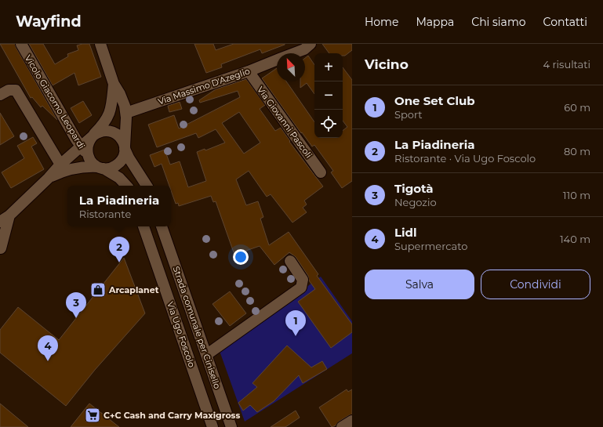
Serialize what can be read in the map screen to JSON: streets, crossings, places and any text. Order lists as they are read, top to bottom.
{
  "streets": {
    "street": [
      "Via Massimo D'Azeglio",
      "Vicolo Giacomo Leopardi",
      "Via Giovanni Pascoli",
      "Strada comunale per Cinisello",
      "Via Ugo Foscolo"
    ]
  },
  "crossings": [
    ["Via Massimo D'Azeglio", "Via Giovanni Pascoli"]
  ],
  "places": {
    "shop": ["Arcaplanet"],
    "supermarket": ["C+C Cash and Carry Maxigross"]
  },
  "north": "top left",
  "page": {
    "header": "Wayfind",
    "nav": [
      "Home",
      "Mappa",
      "Chi siamo",
      "Contatti"
    ],
    "heading": ["Vicino", "4 risultati"],
    "map_buttons": ["+", "−"],
    "list": [
      {
        "mark": "1",
        "name": "One Set Club",
        "note": "Sport",
        "value": "60 m"
      },
      {
        "mark": "2",
        "name": "La Piadineria",
        "note": "Ristorante · Via Ugo Foscolo",
        "value": "80 m"
      },
      {
        "mark": "3",
        "name": "Tigotà",
        "note": "Negozio",
        "value": "110 m"
      },
      {
        "mark": "4",
        "name": "Lidl",
        "note": "Supermercato",
        "value": "140 m"
      }
    ],
    "popup": ["La Piadineria", "Ristorante"],
    "pins": [
      "2",
      "3",
      "1",
      "4"
    ],
    "buttons": ["Salva", "Condividi"]
  }
}
